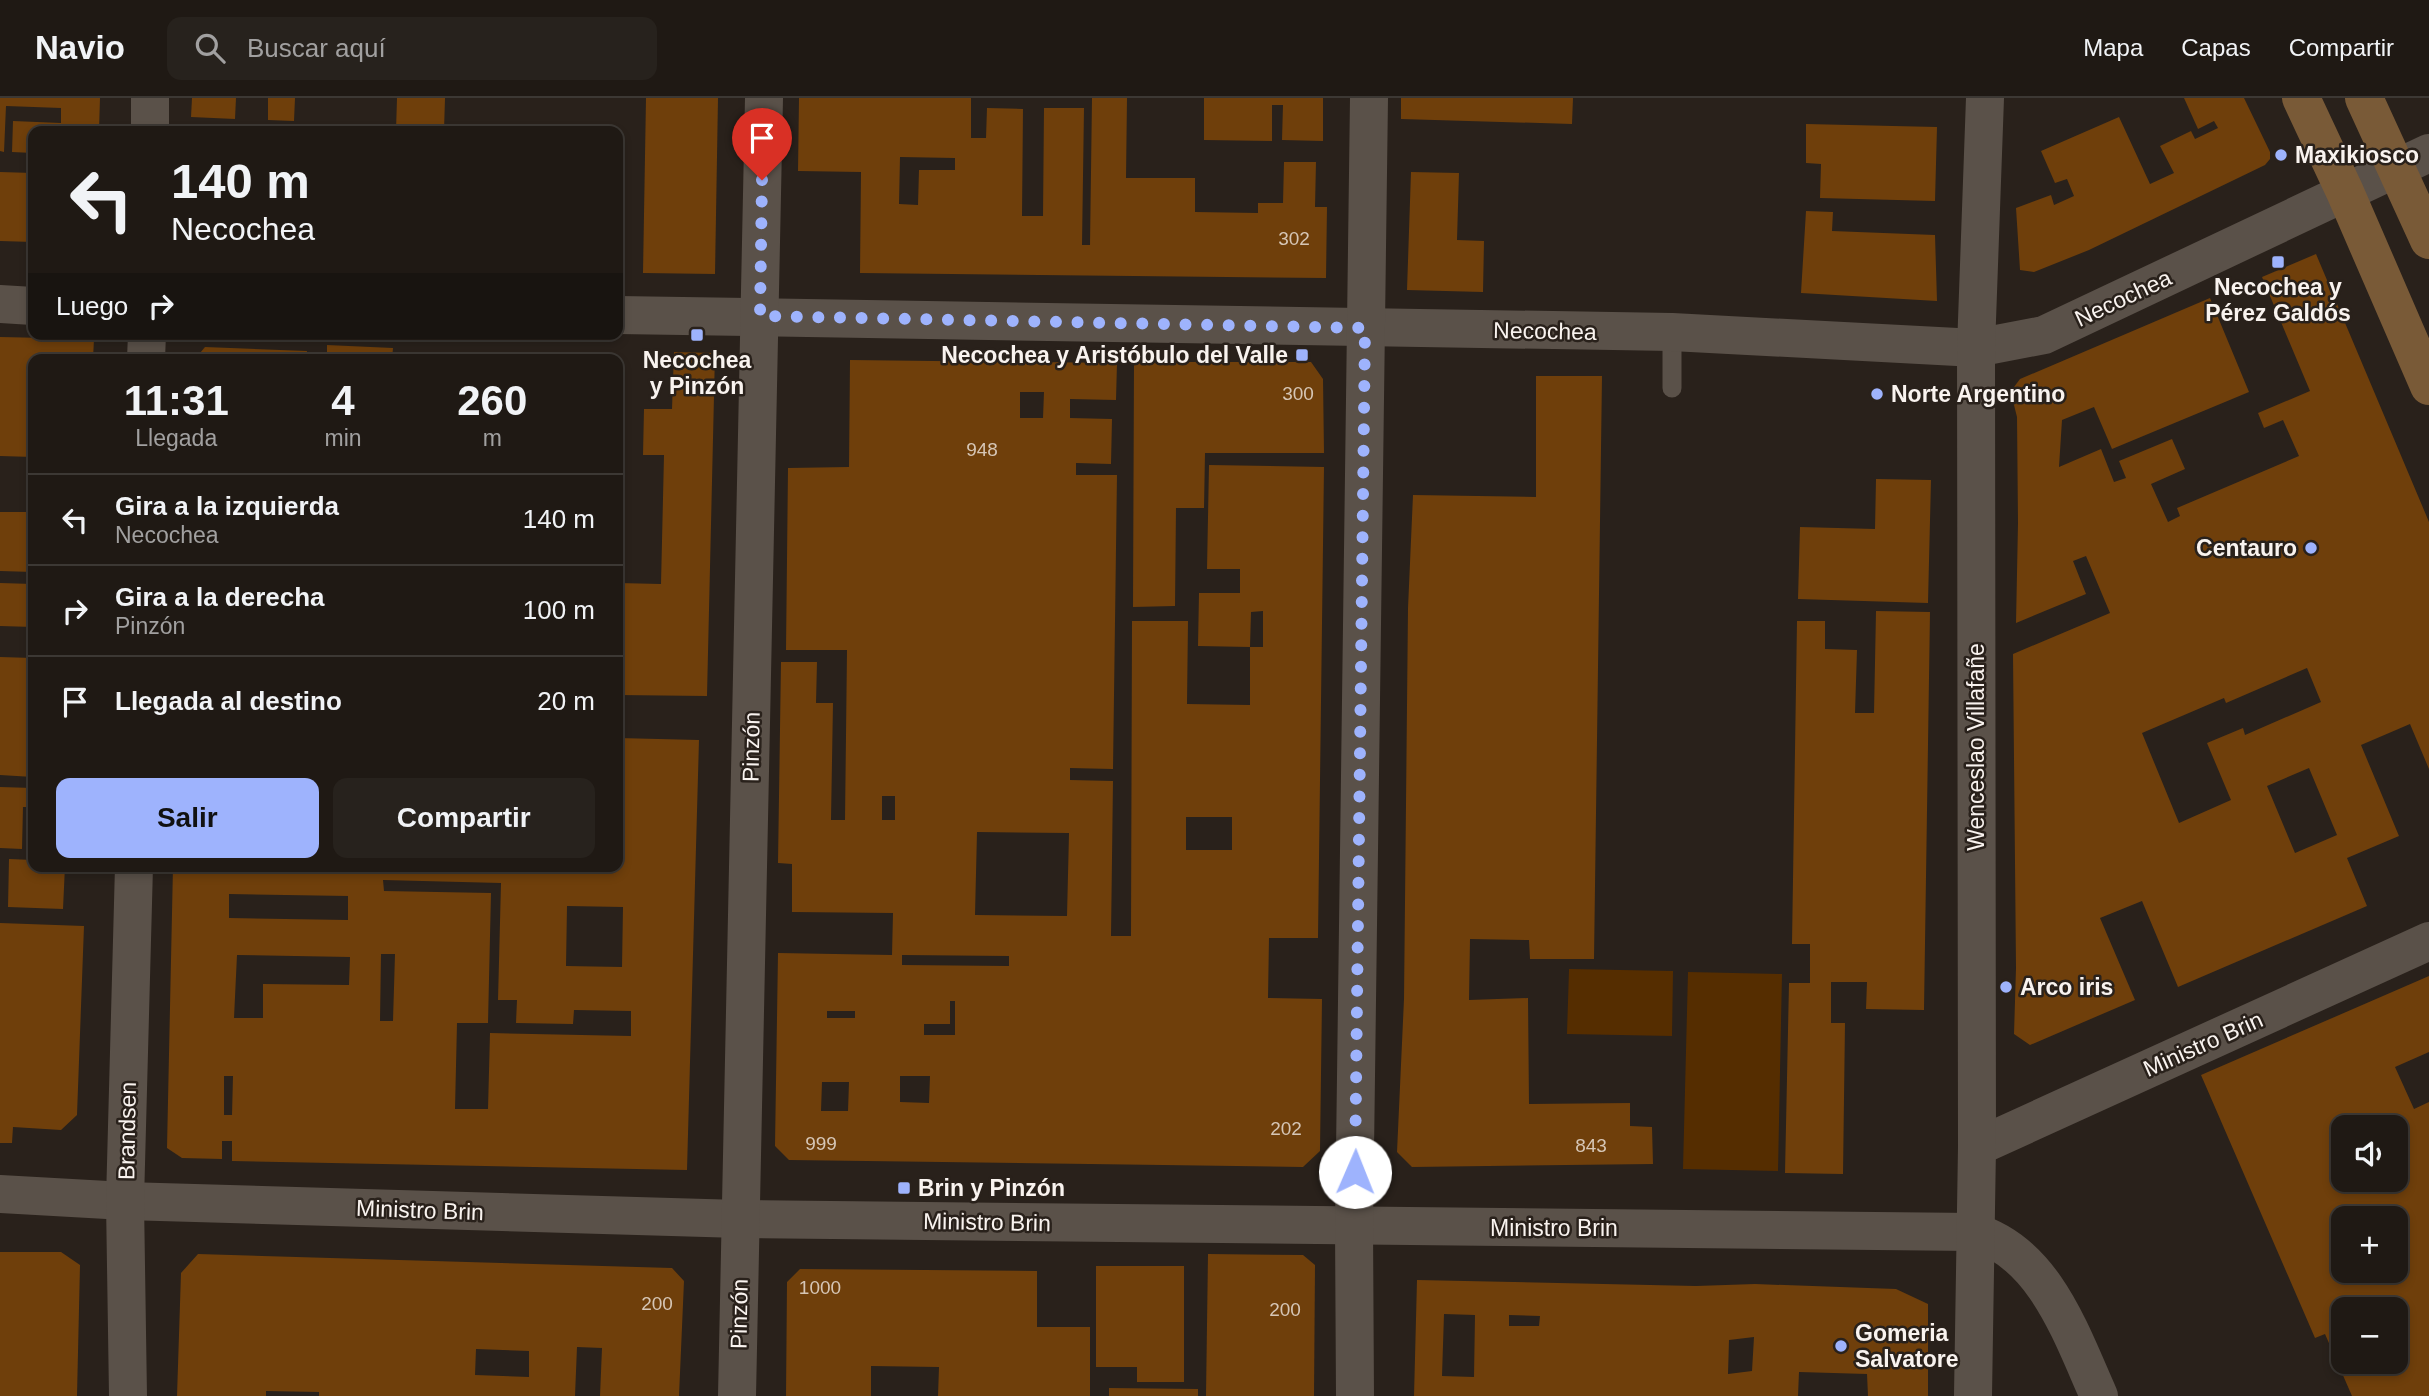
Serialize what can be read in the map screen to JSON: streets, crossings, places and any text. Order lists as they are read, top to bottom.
{
  "streets": {
    "street": [
      "Necochea",
      "Pinzón",
      "Wenceslao Villafañe",
      "Ministro Brin",
      "Brandsen"
    ]
  },
  "crossings": [
    ["Necochea", "Pinzón"],
    ["Necochea", "Wenceslao Villafañe"],
    ["Pinzón", "Ministro Brin"],
    ["Wenceslao Villafañe", "Ministro Brin"],
    ["Ministro Brin", "Brandsen"]
  ],
  "places": {
    "other": [
      "Maxikiosco",
      "Norte Argentino",
      "Centauro",
      "Arco iris",
      "Gomeria Salvatore"
    ],
    "transit": [
      "Necochea y Pérez Galdós",
      "Necochea y Pinzón",
      "Necochea y Aristóbulo del Valle",
      "Brin y Pinzón"
    ]
  },
  "house_numbers": [
    "302",
    "300",
    "948",
    "202",
    "999",
    "843",
    "1000",
    "200",
    "200"
  ],
  "page": {
    "header": "Navio",
    "search": "Buscar aquí",
    "nav": ["Mapa", "Capas", "Compartir"],
    "turn": ["140 m", "Necochea"],
    "then": "Luego",
    "eta": [
      "11:31",
      "Llegada",
      "4",
      "min",
      "260",
      "m"
    ],
    "list": [
      {
        "name": "Gira a la izquierda",
        "note": "Necochea",
        "value": "140 m"
      },
      {
        "name": "Gira a la derecha",
        "note": "Pinzón",
        "value": "100 m"
      },
      {
        "name": "Llegada al destino",
        "value": "20 m"
      }
    ],
    "buttons": ["Salir", "Compartir"],
    "map_buttons": ["+", "−"]
  }
}
